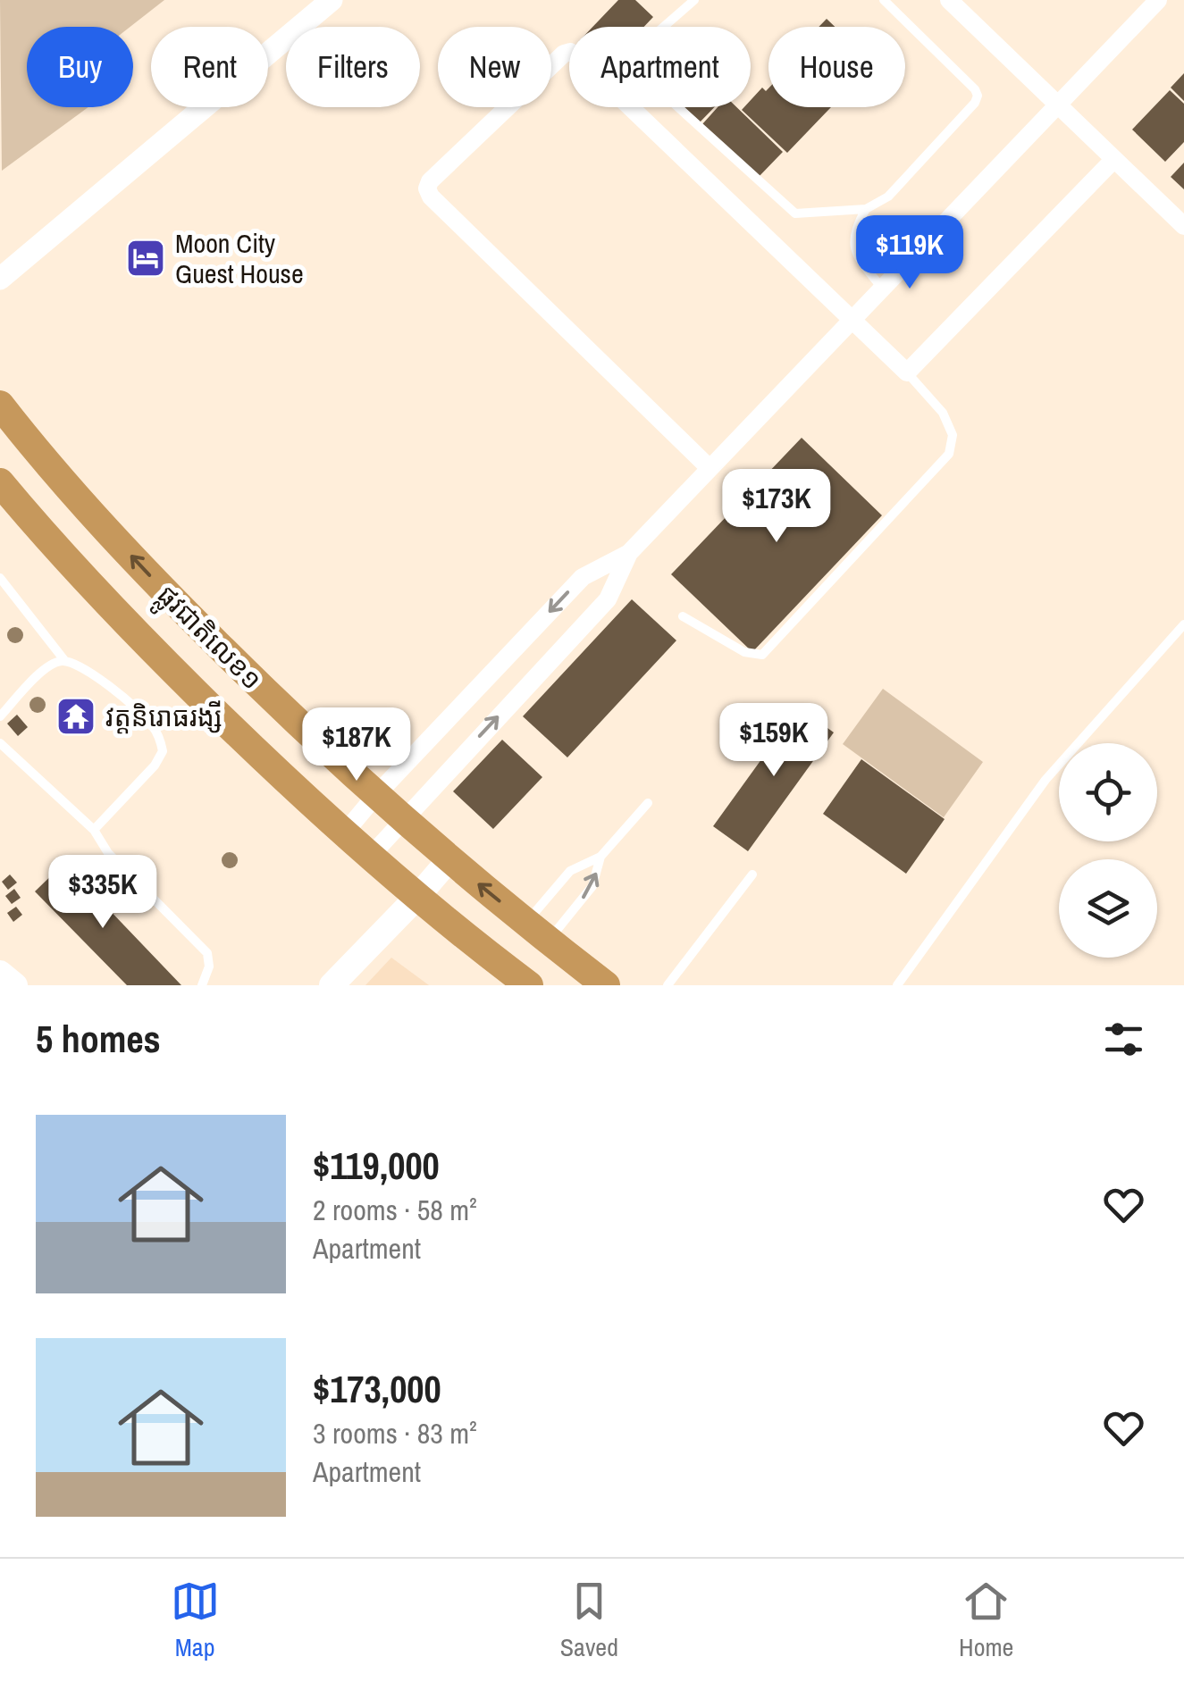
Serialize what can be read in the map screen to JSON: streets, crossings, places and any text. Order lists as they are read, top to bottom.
{
  "streets": {
    "highway": ["ផ្លូវជាតិលេខ១"]
  },
  "places": {
    "hotel": ["Moon City Guest House"],
    "temple": ["វត្តនិរោធរង្សី"]
  },
  "page": {
    "chip": [
      "Buy",
      "Rent",
      "Filters",
      "New",
      "Apartment",
      "House"
    ],
    "price": [
      "$119K",
      "$173K",
      "$159K",
      "$187K",
      "$335K"
    ],
    "heading": "5 homes",
    "list": [
      {
        "name": "$119,000",
        "note": "2 rooms · 58 m² · Apartment"
      },
      {
        "name": "$173,000",
        "note": "3 rooms · 83 m² · Apartment"
      }
    ],
    "tabs": ["Map", "Saved", "Home"]
  }
}
